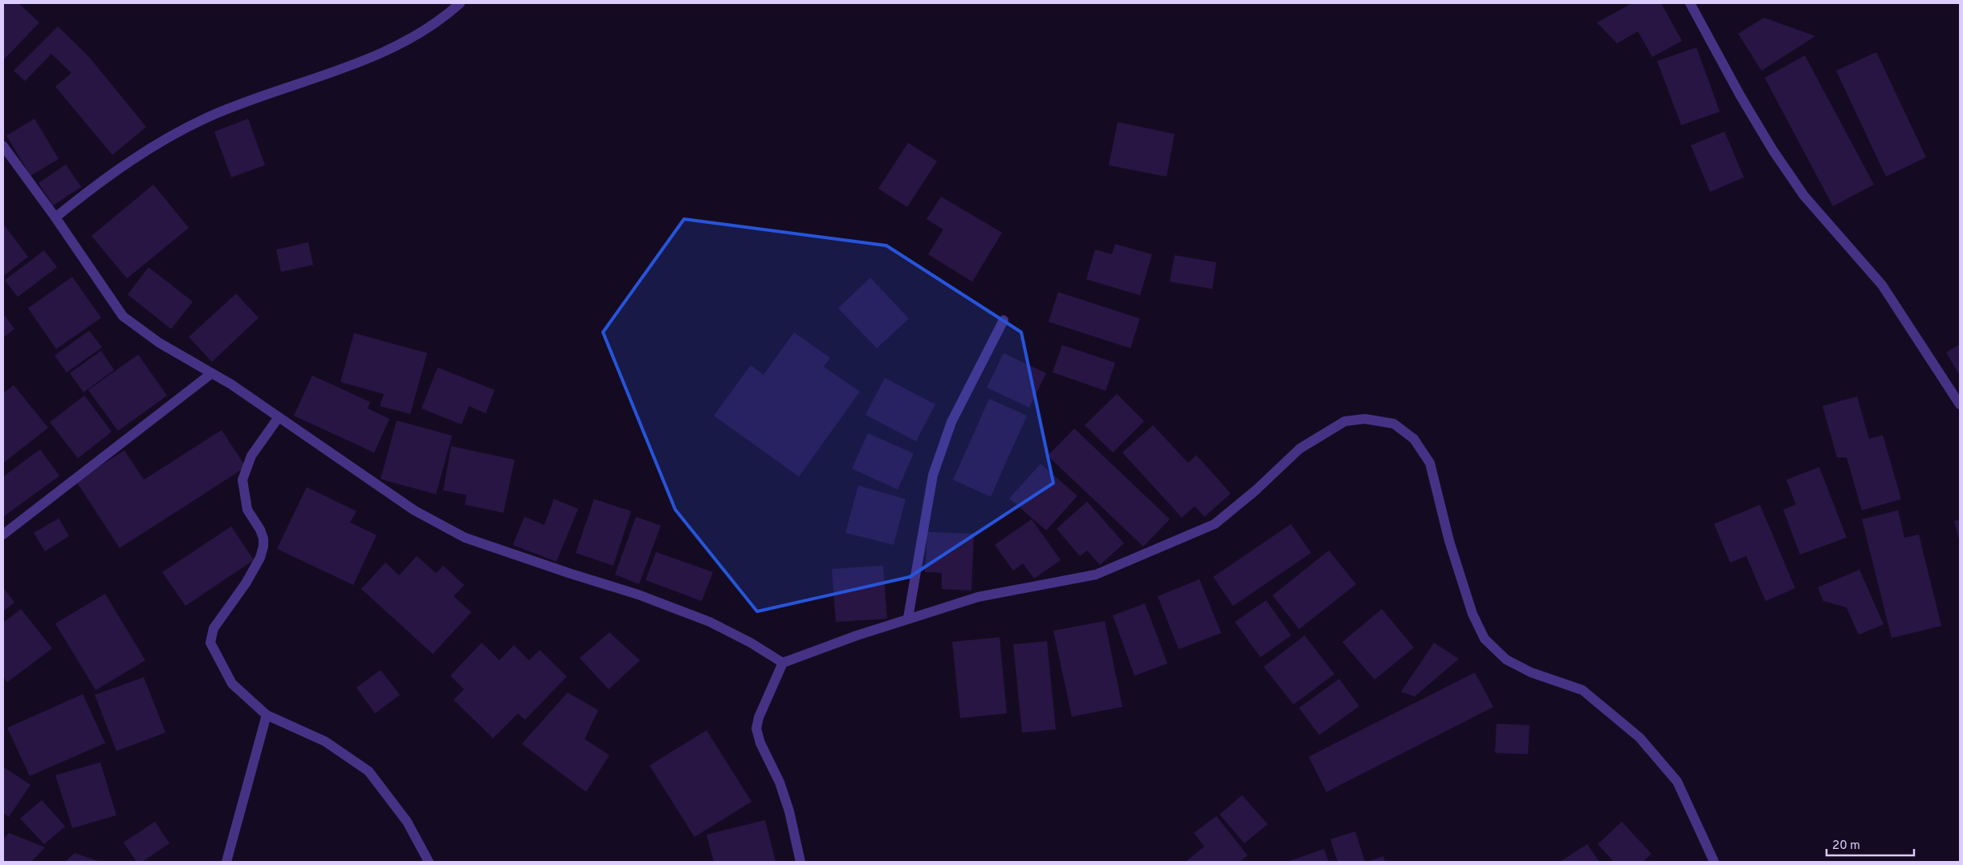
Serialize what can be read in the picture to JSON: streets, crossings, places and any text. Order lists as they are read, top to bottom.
{
  "scale_bar": "20 m"
}
